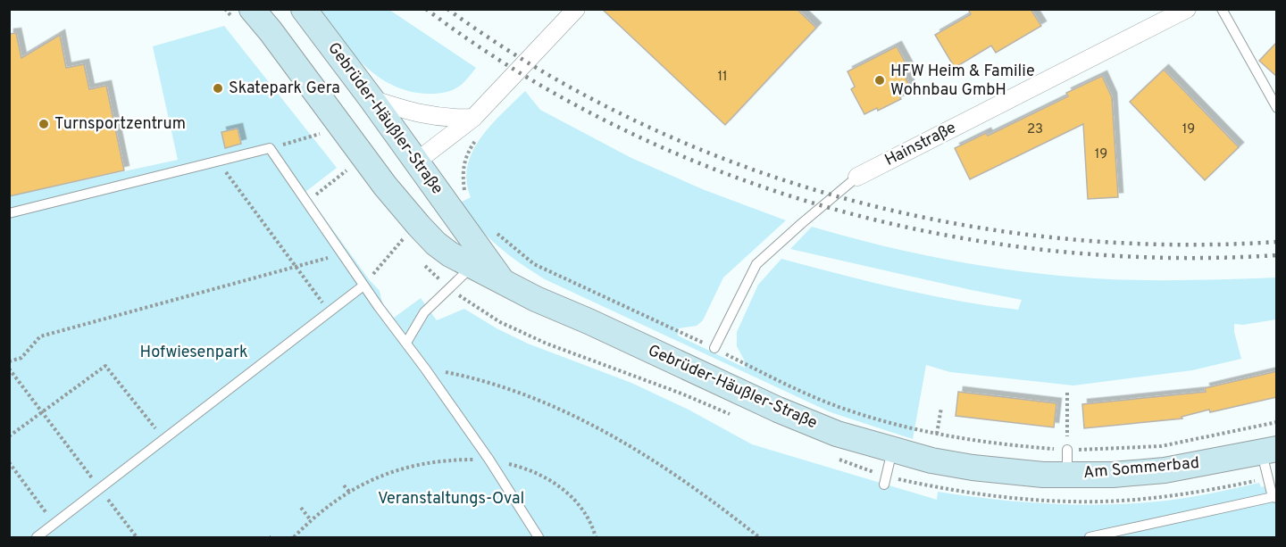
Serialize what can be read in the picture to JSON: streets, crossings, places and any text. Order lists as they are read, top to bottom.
{
  "streets": {
    "main road": ["Gebrüder-Häußler-Straße", "Am Sommerbad"],
    "street": ["Hainstraße"]
  },
  "crossings": [
    ["Gebrüder-Häußler-Straße", "Am Sommerbad"]
  ],
  "parks": ["Hofwiesenpark", "Veranstaltungs-Oval"],
  "places": ["HFW Heim & Familie Wohnbau GmbH", "Skatepark Gera", "Turnsportzentrum"],
  "house_numbers": [
    "11",
    "23",
    "19",
    "19"
  ]
}
